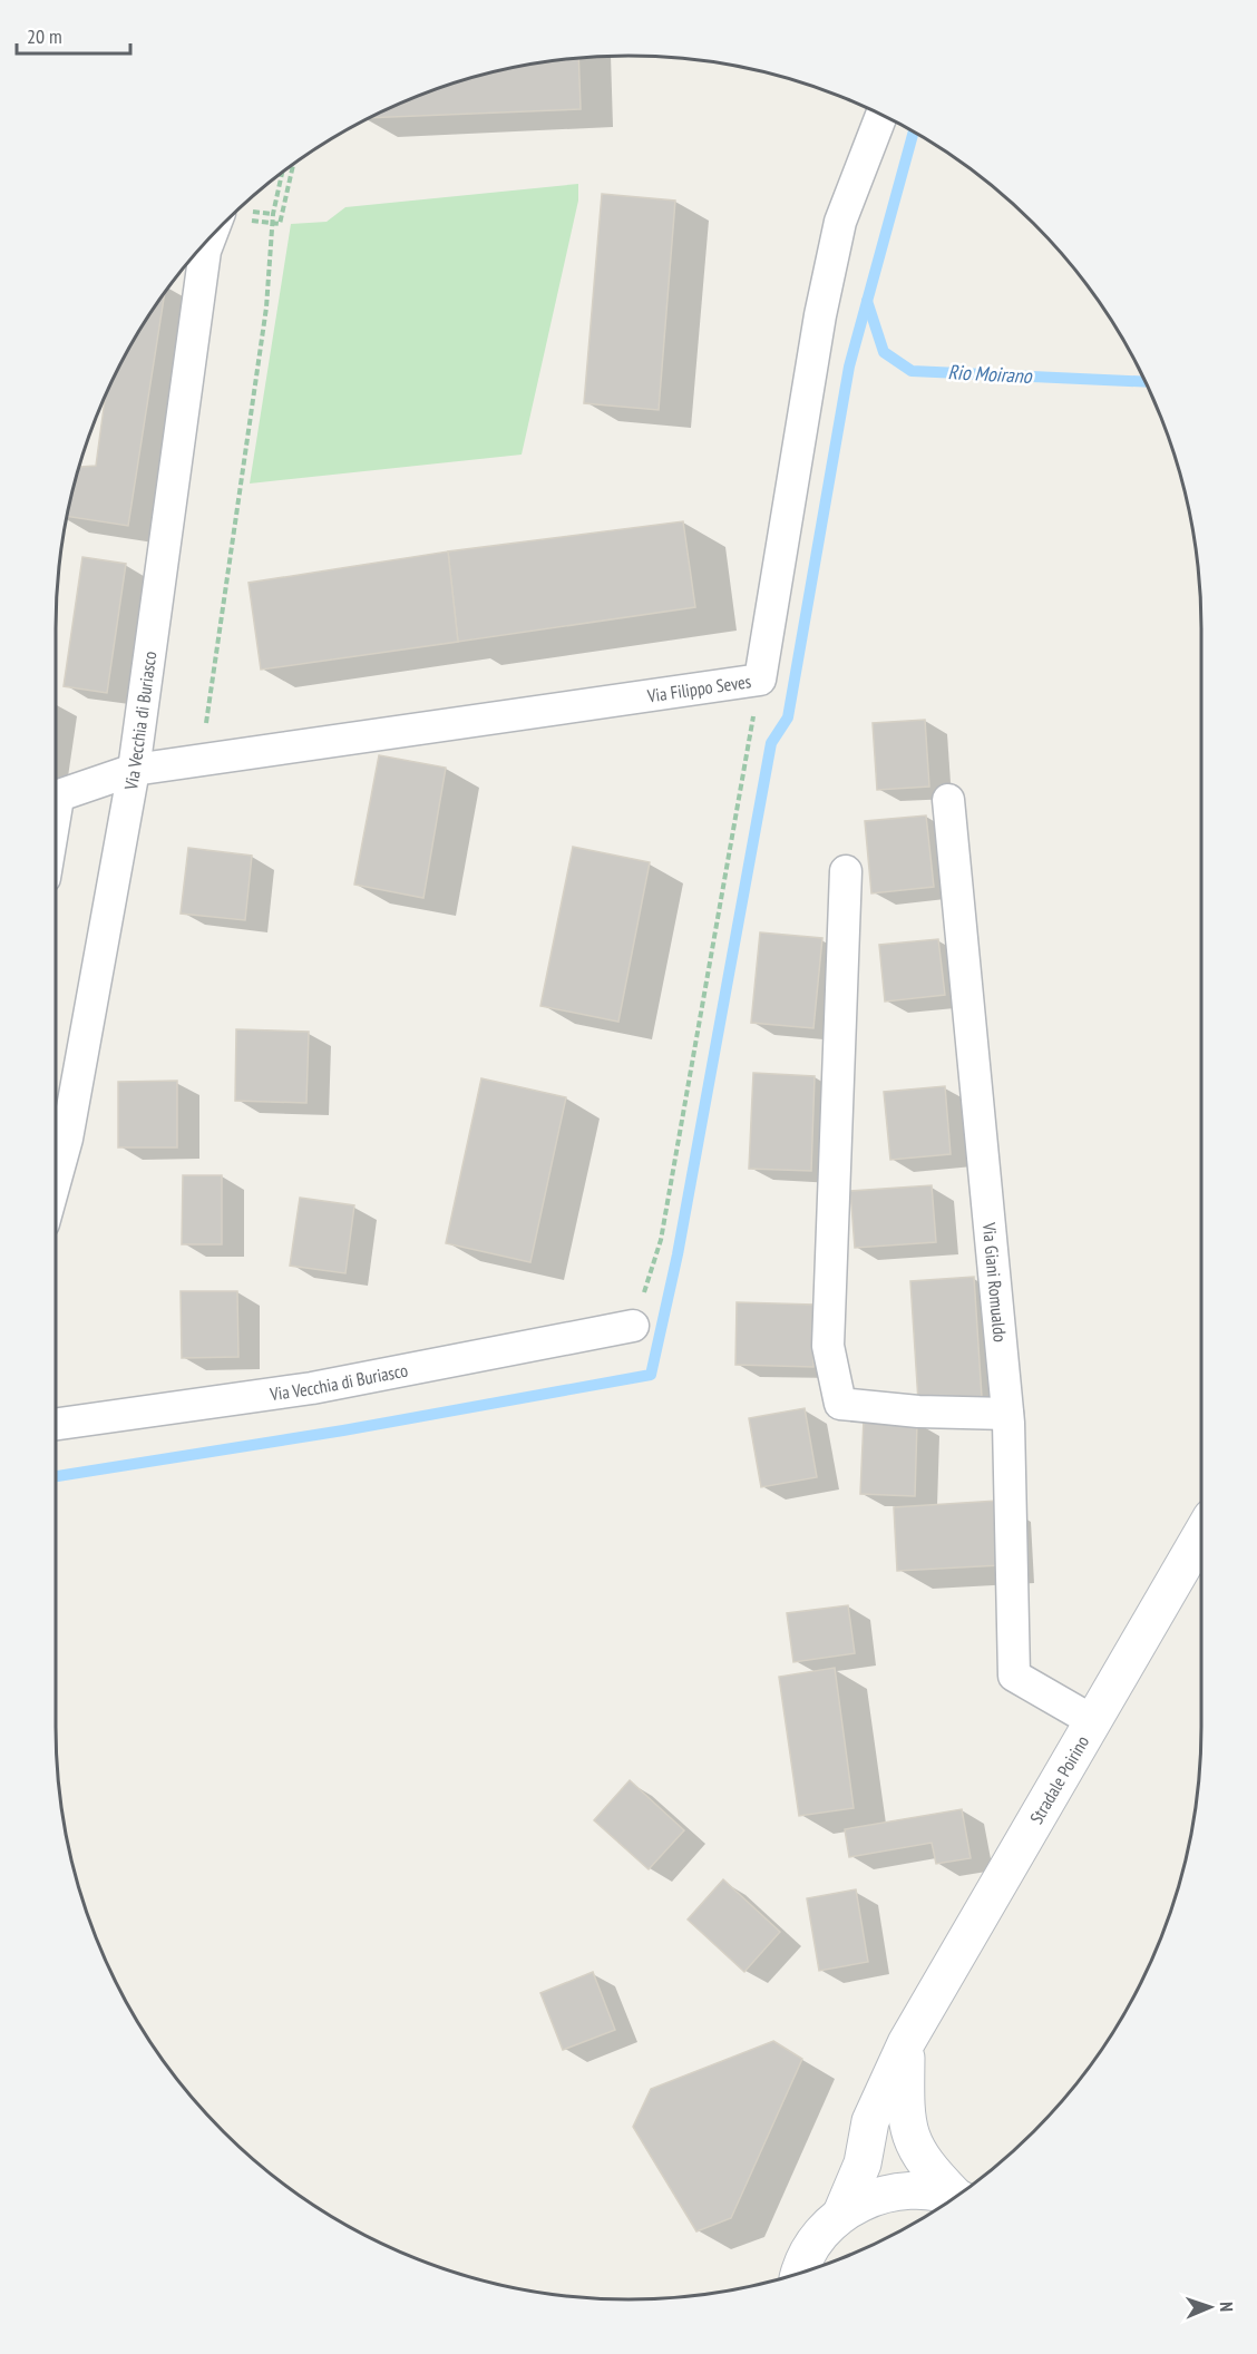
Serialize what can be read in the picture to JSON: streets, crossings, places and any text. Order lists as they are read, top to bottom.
{
  "streets": {
    "main road": ["Stradale Poirino"],
    "street": ["Via Filippo Seves", "Via Vecchia di Buriasco", "Via Giani Romualdo"]
  },
  "crossings": [
    ["Via Filippo Seves", "Via Vecchia di Buriasco"],
    ["Via Giani Romualdo", "Stradale Poirino"]
  ],
  "water": ["Rio Moirano"],
  "scale_bar": "20 m",
  "north": "right"
}
